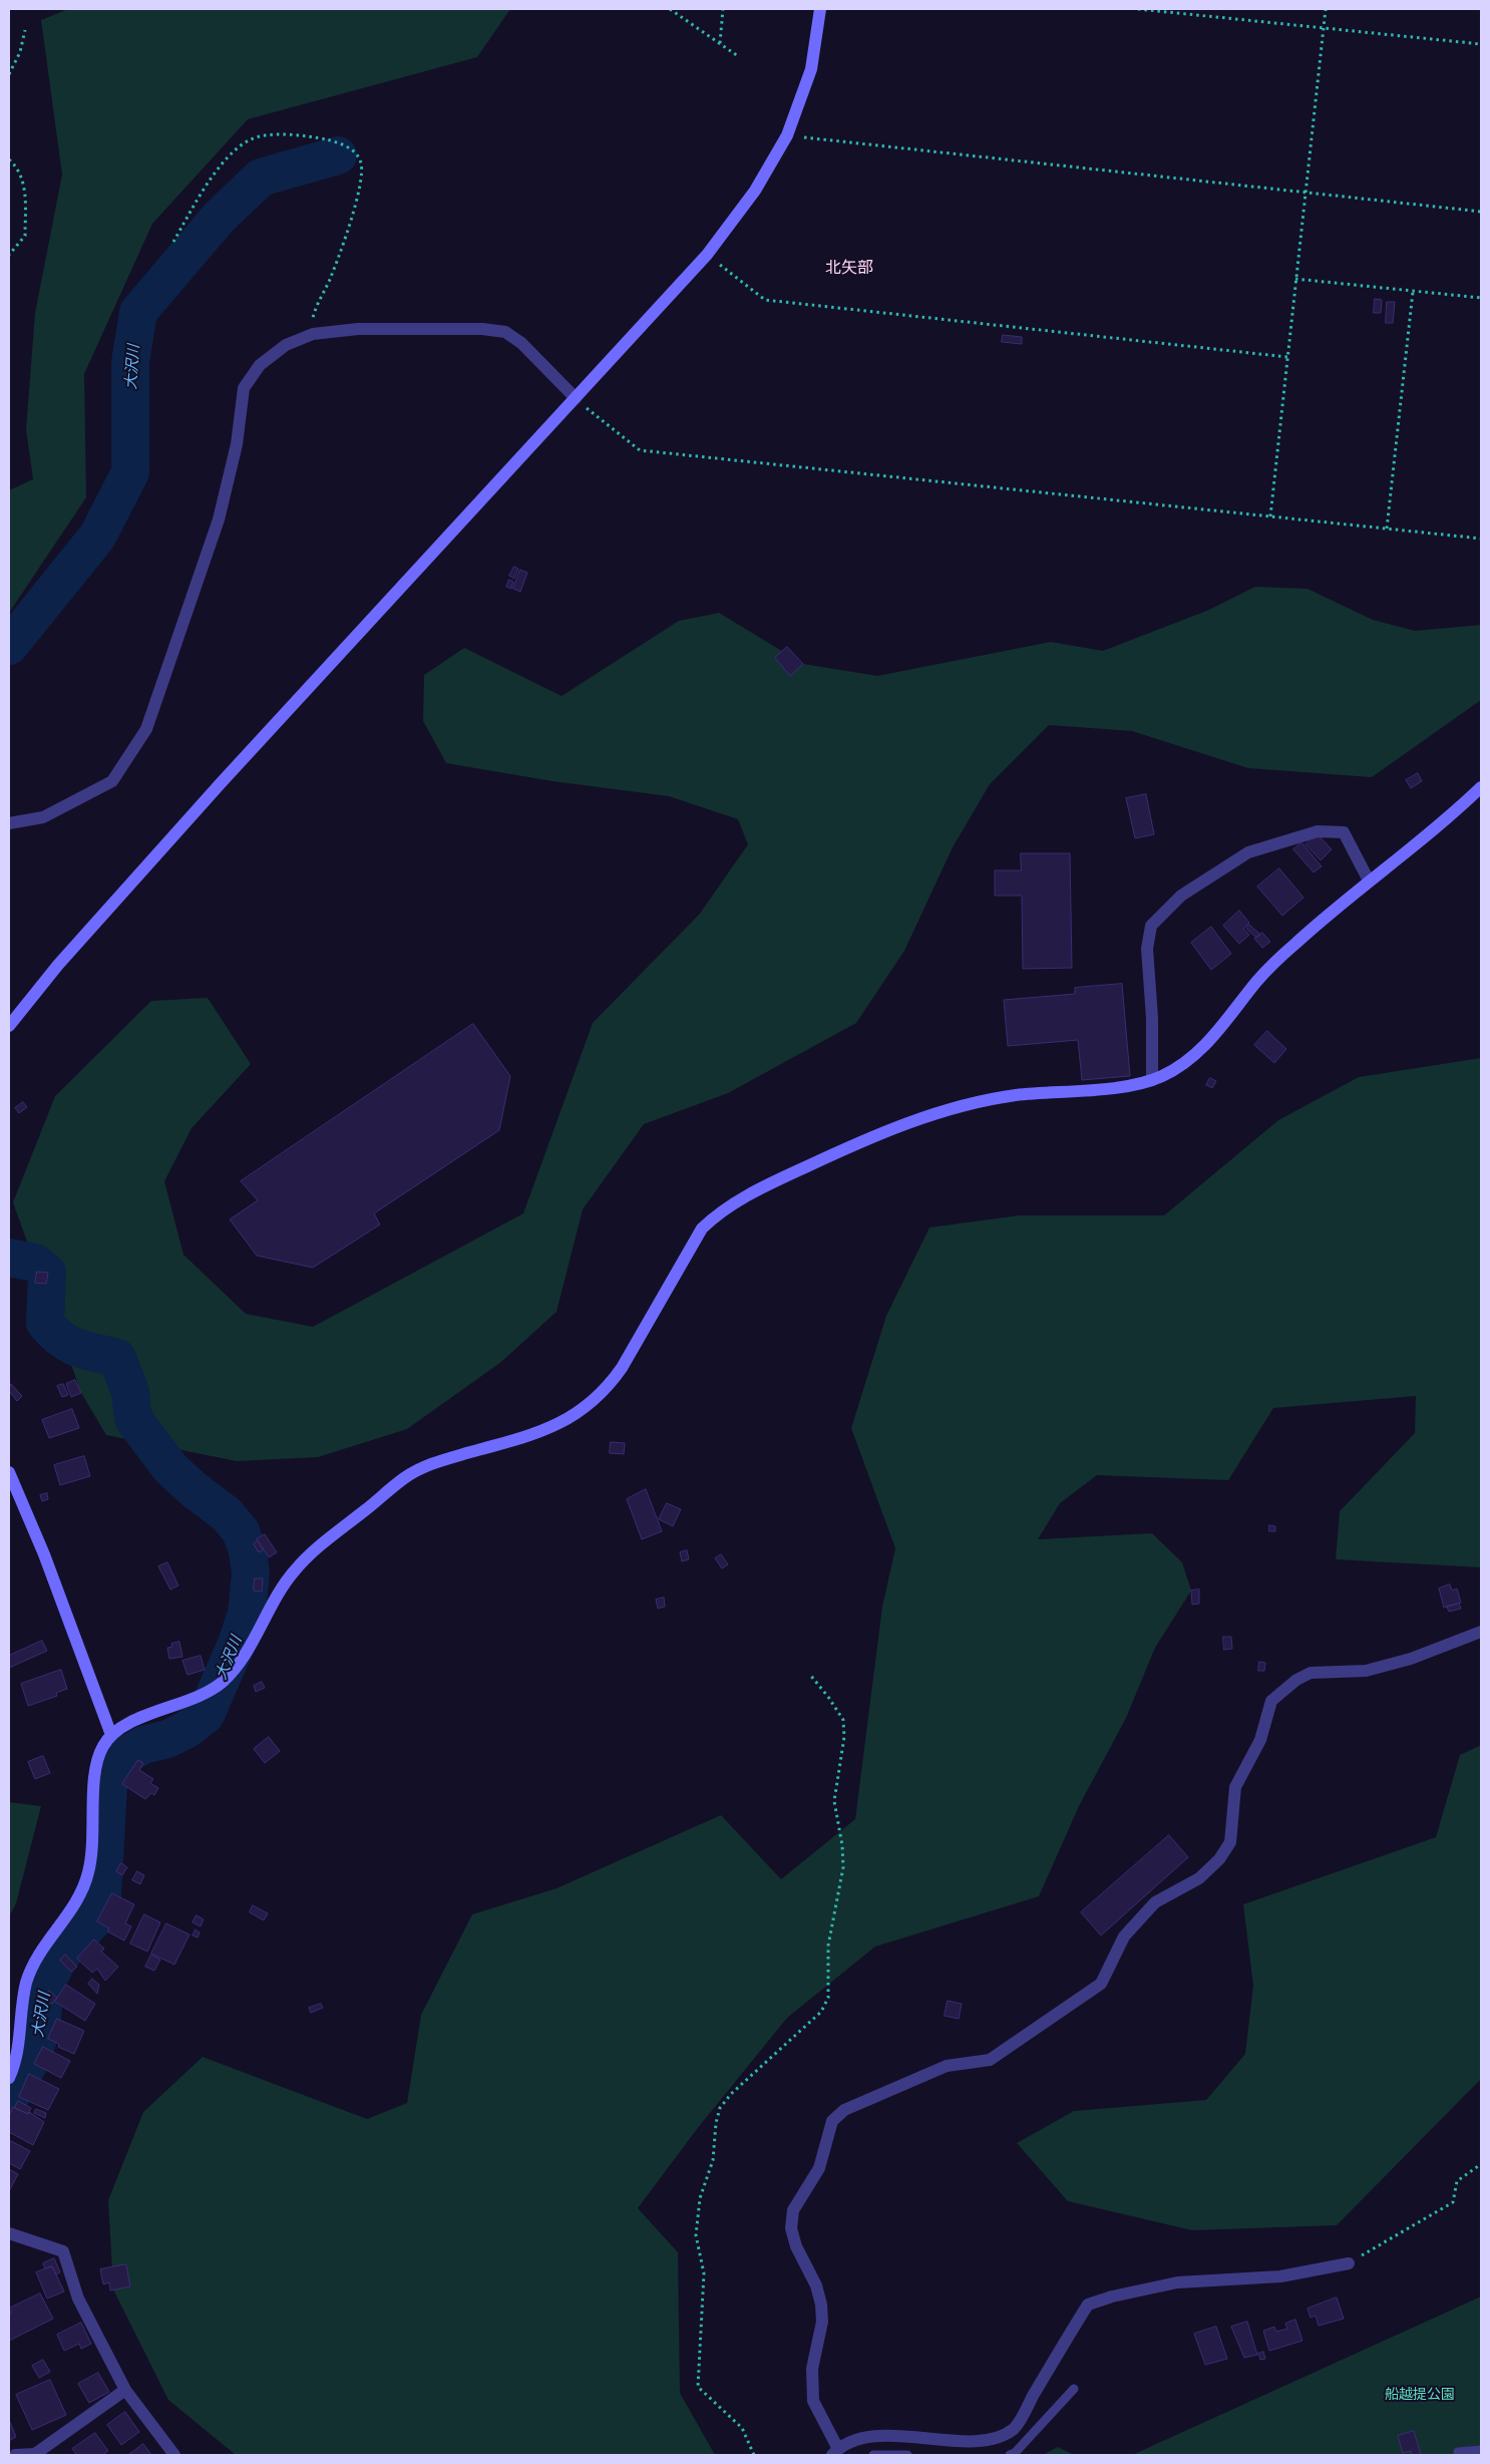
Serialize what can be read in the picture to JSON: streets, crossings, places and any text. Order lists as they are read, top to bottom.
{
  "districts": ["北矢部"],
  "water": ["大沢川"],
  "parks": ["船越提公園"]
}
